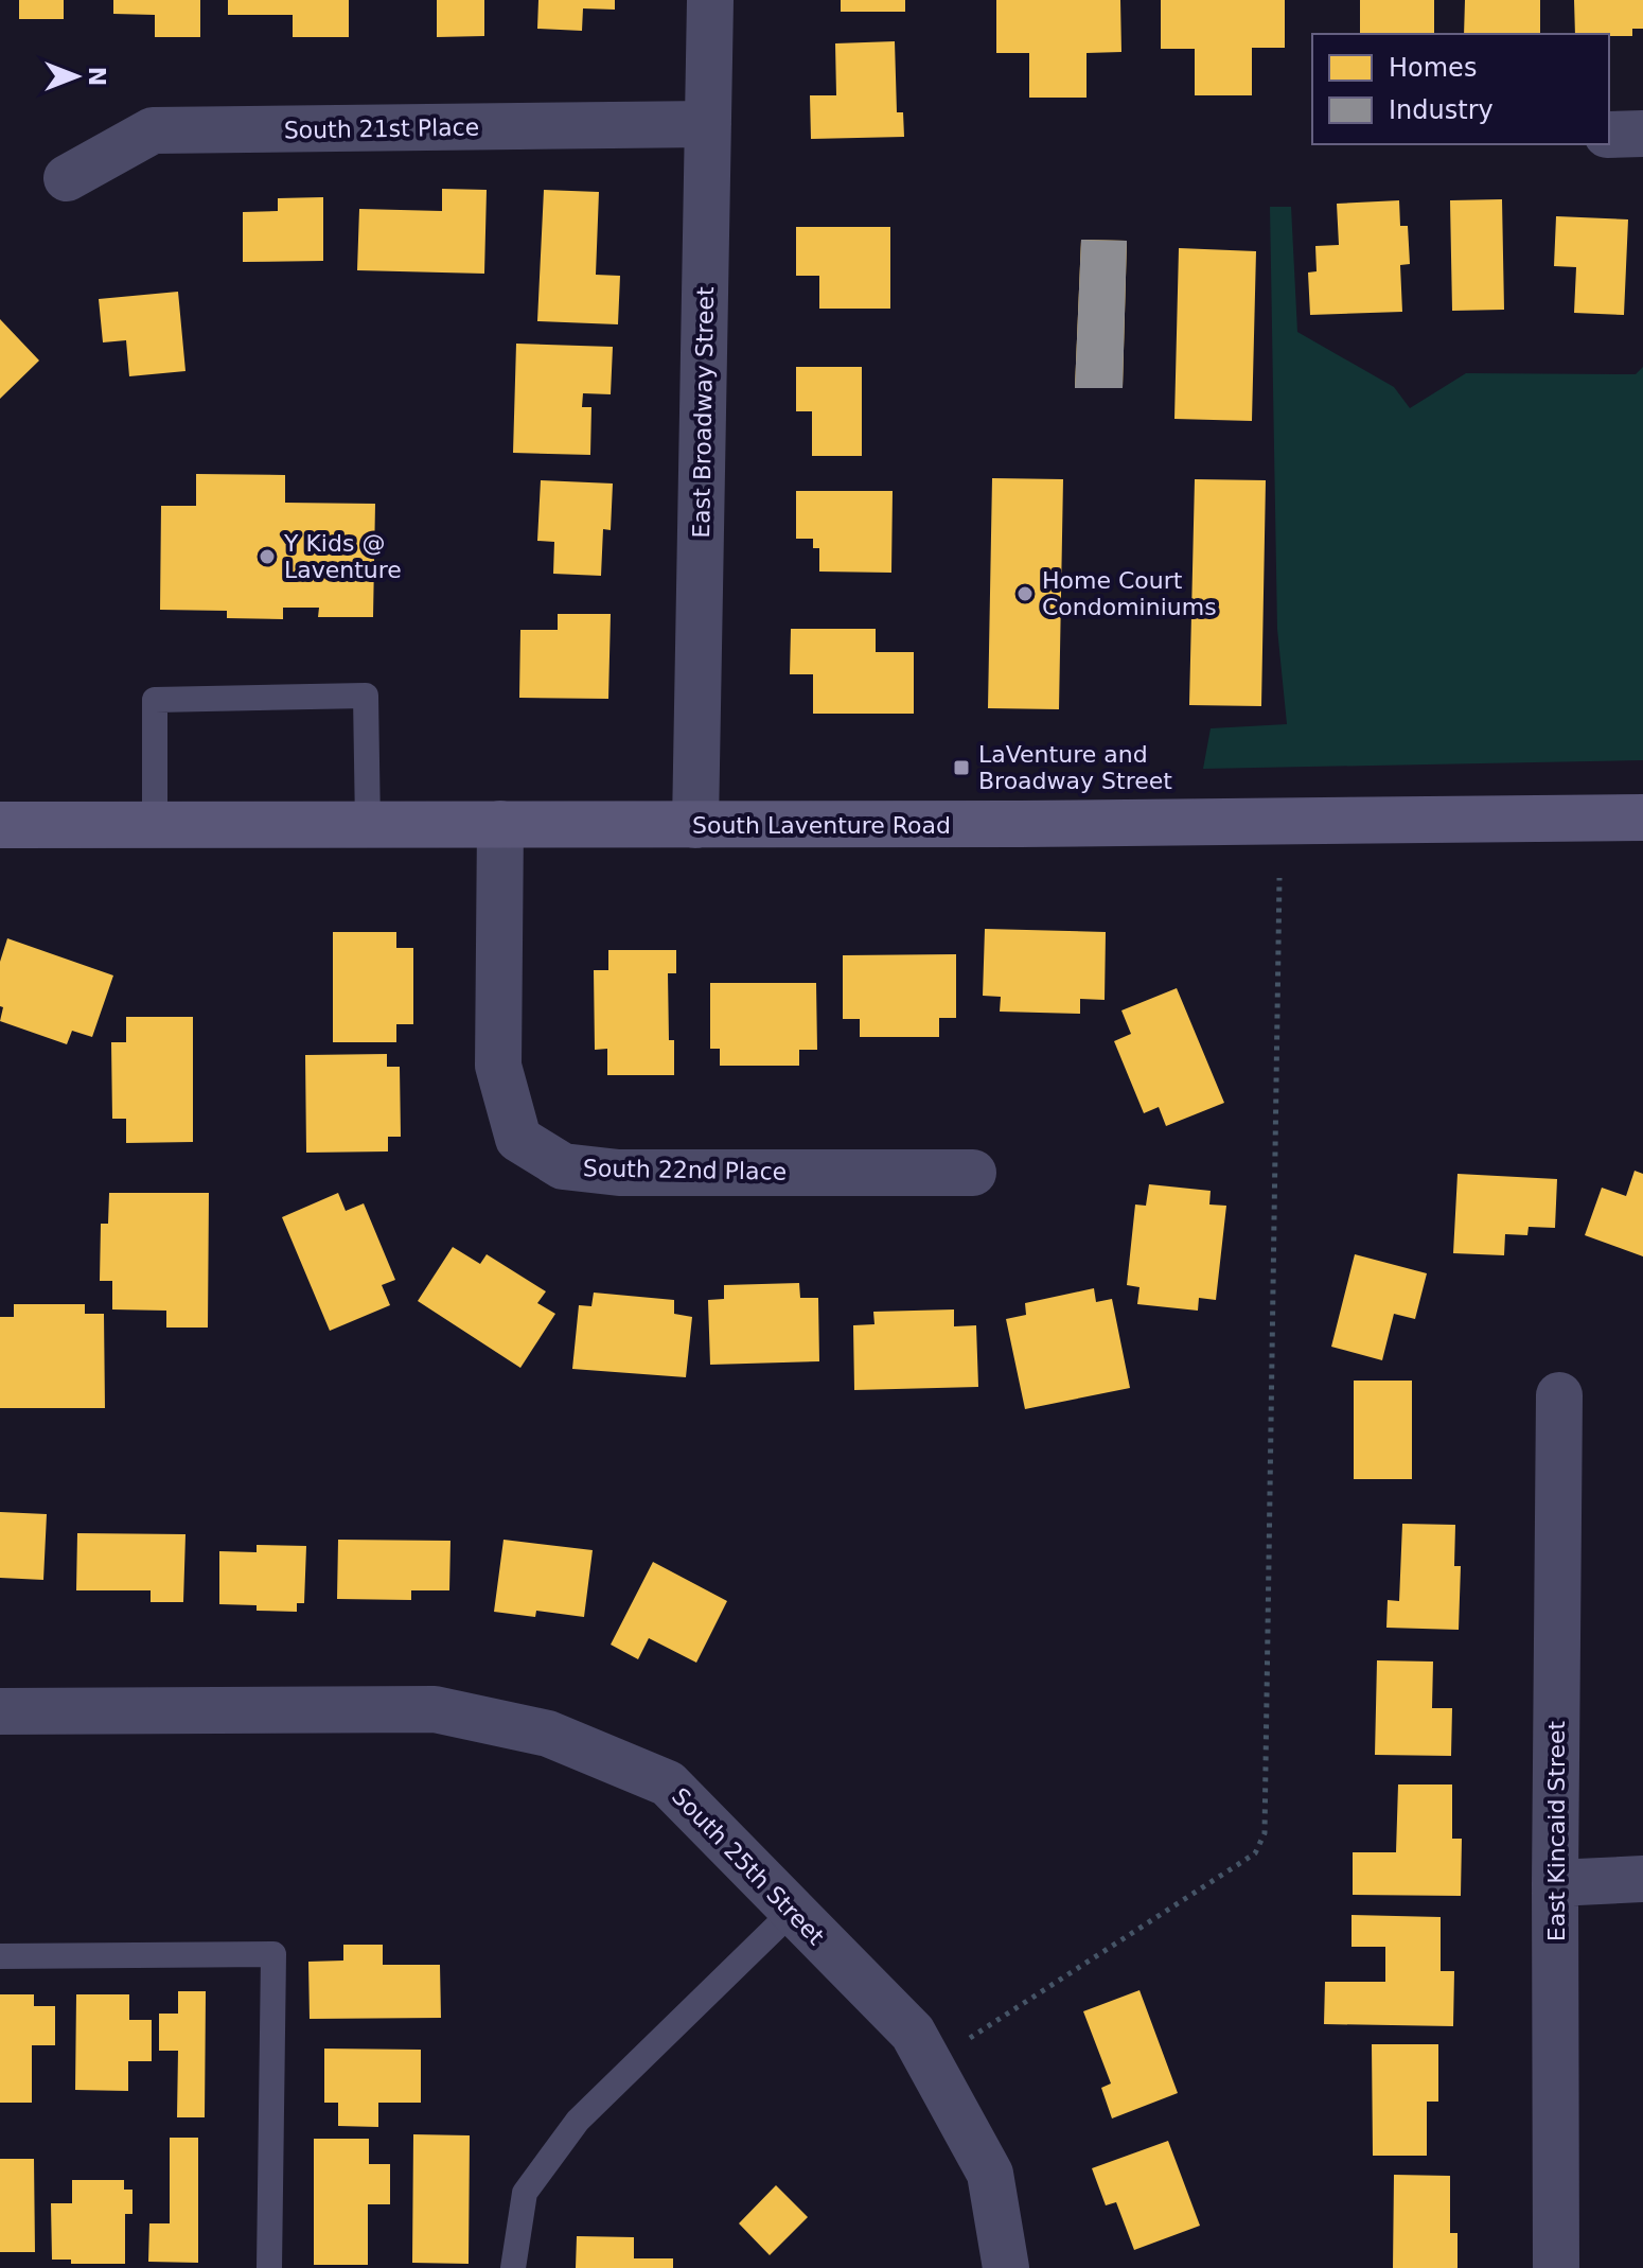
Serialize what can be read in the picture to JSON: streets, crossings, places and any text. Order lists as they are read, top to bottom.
{
  "streets": {
    "street": [
      "South 21st Place",
      "East Broadway Street",
      "South Laventure Road",
      "South 22nd Place",
      "East Kincaid Street",
      "South 25th Street"
    ]
  },
  "crossings": [
    ["South 21st Place", "East Broadway Street"],
    ["East Broadway Street", "South Laventure Road"],
    ["South Laventure Road", "South 22nd Place"]
  ],
  "places": {
    "other": ["Y Kids @ Laventure", "Home Court Condominiums"],
    "transit": ["LaVenture and Broadway Street"]
  },
  "legend": ["Homes", "Industry"],
  "north": "right"
}
